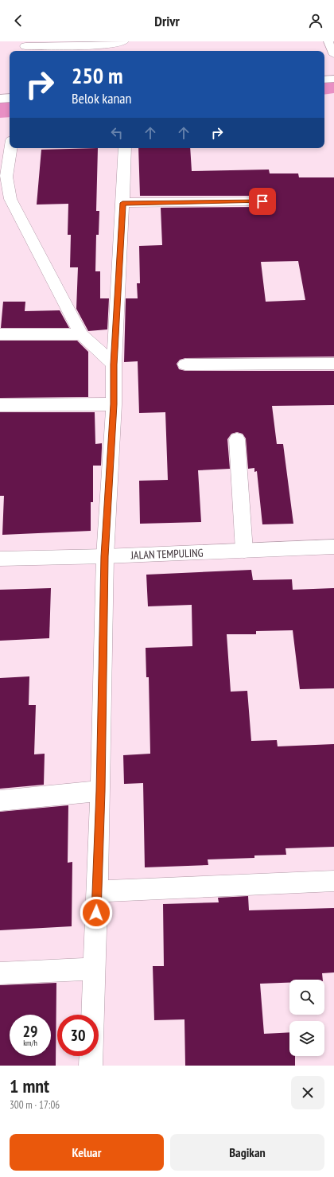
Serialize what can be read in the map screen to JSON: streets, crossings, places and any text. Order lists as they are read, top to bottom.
{
  "streets": {
    "street": ["JALAN TEMPULING"]
  },
  "page": {
    "header": "Drivr",
    "turn": ["250 m", "Belok kanan"],
    "speed": "29 km/h",
    "limit": "30",
    "heading": ["1 mnt", "300 m · 17:06"],
    "buttons": ["Keluar", "Bagikan"]
  }
}
